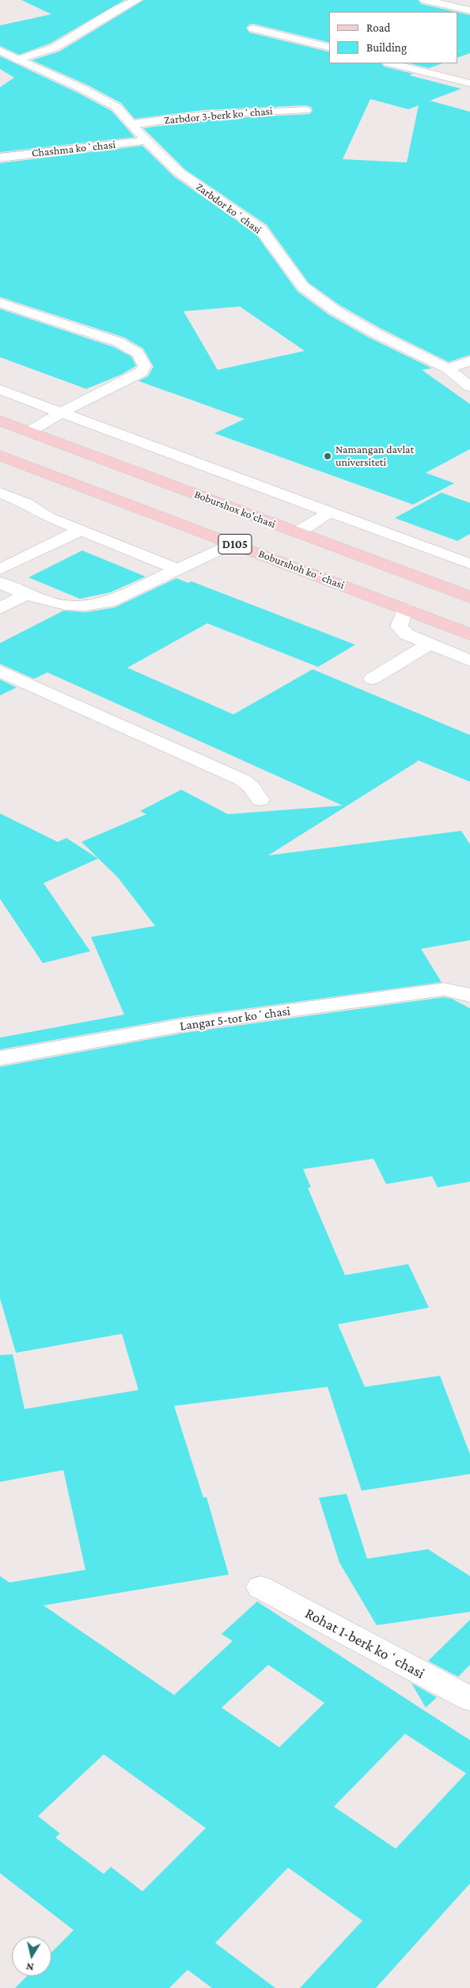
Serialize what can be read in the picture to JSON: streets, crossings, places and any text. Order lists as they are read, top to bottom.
{
  "streets": {
    "main road": ["Boburshox ko'chasi", "D105", "Boburshoh koʻchasi"],
    "street": [
      "Zarbdor 3-berk koʻchasi",
      "Chashma koʻchasi",
      "Zarbdor koʻchasi",
      "Langar 5-tor koʻchasi",
      "Rohat 1-berk koʻchasi"
    ]
  },
  "crossings": [
    ["Zarbdor 3-berk koʻchasi", "Zarbdor koʻchasi"],
    ["Chashma koʻchasi", "Zarbdor koʻchasi"]
  ],
  "places": ["Namangan davlat universiteti"],
  "legend": ["Road", "Building"],
  "north": "bottom"
}
